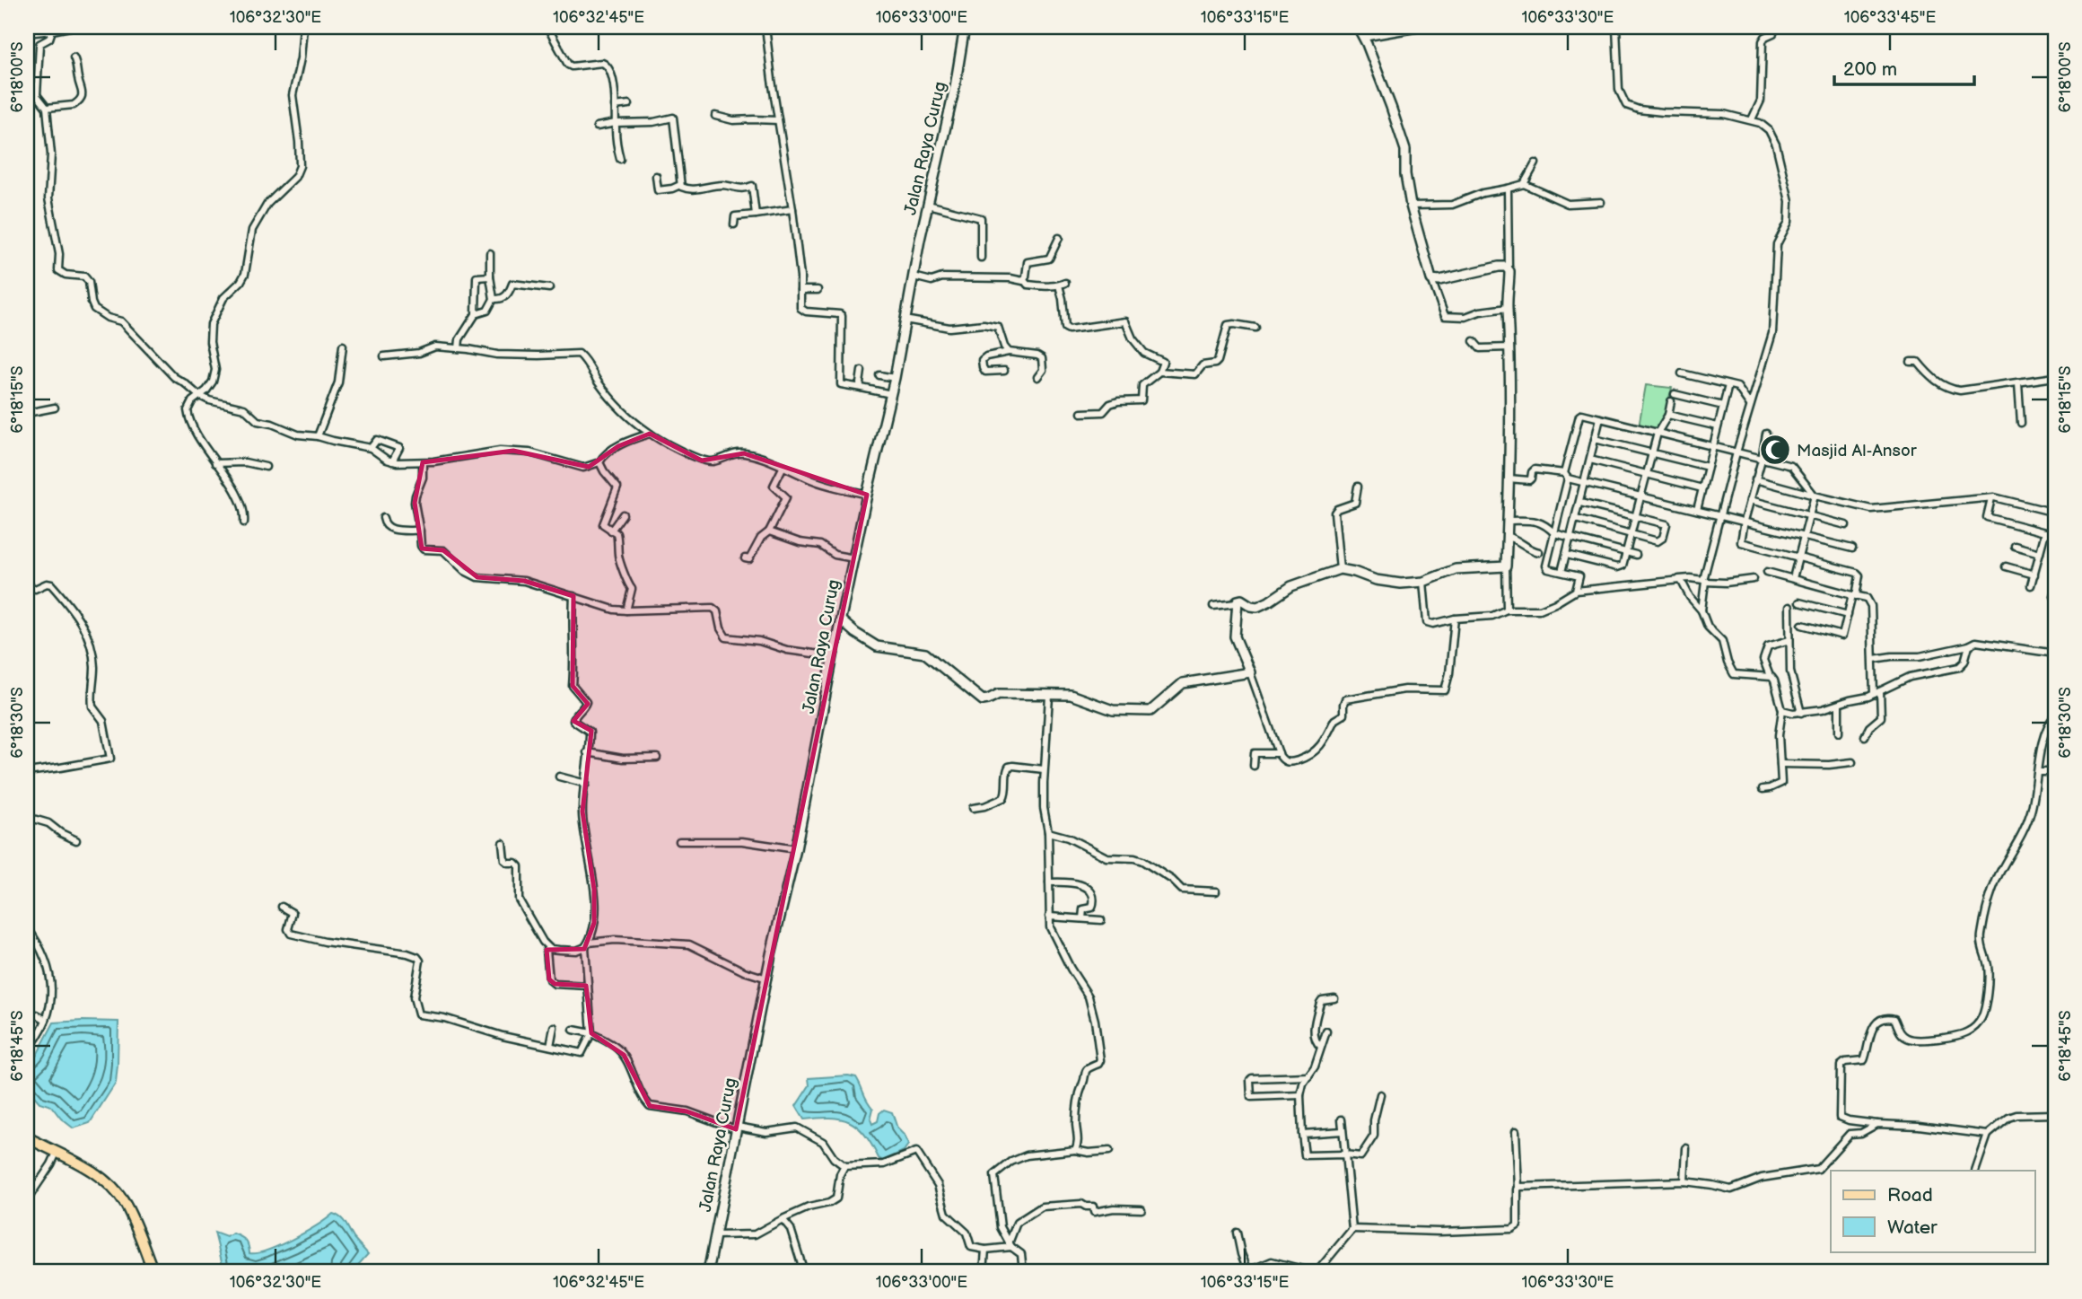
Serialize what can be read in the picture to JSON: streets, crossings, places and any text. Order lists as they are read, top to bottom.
{
  "streets": {
    "street": ["Jalan Raya Curug"]
  },
  "places": {
    "mosque": ["Masjid Al-Ansor"]
  },
  "legend": ["Road", "Water"],
  "scale_bar": "200 m",
  "coordinates": [
    "106°32'30\"E",
    "106°32'45\"E",
    "106°33'00\"E",
    "106°33'15\"E",
    "106°33'30\"E",
    "106°33'45\"E",
    "6°18'00\"S",
    "6°18'15\"S",
    "6°18'30\"S",
    "6°18'45\"S"
  ]
}
